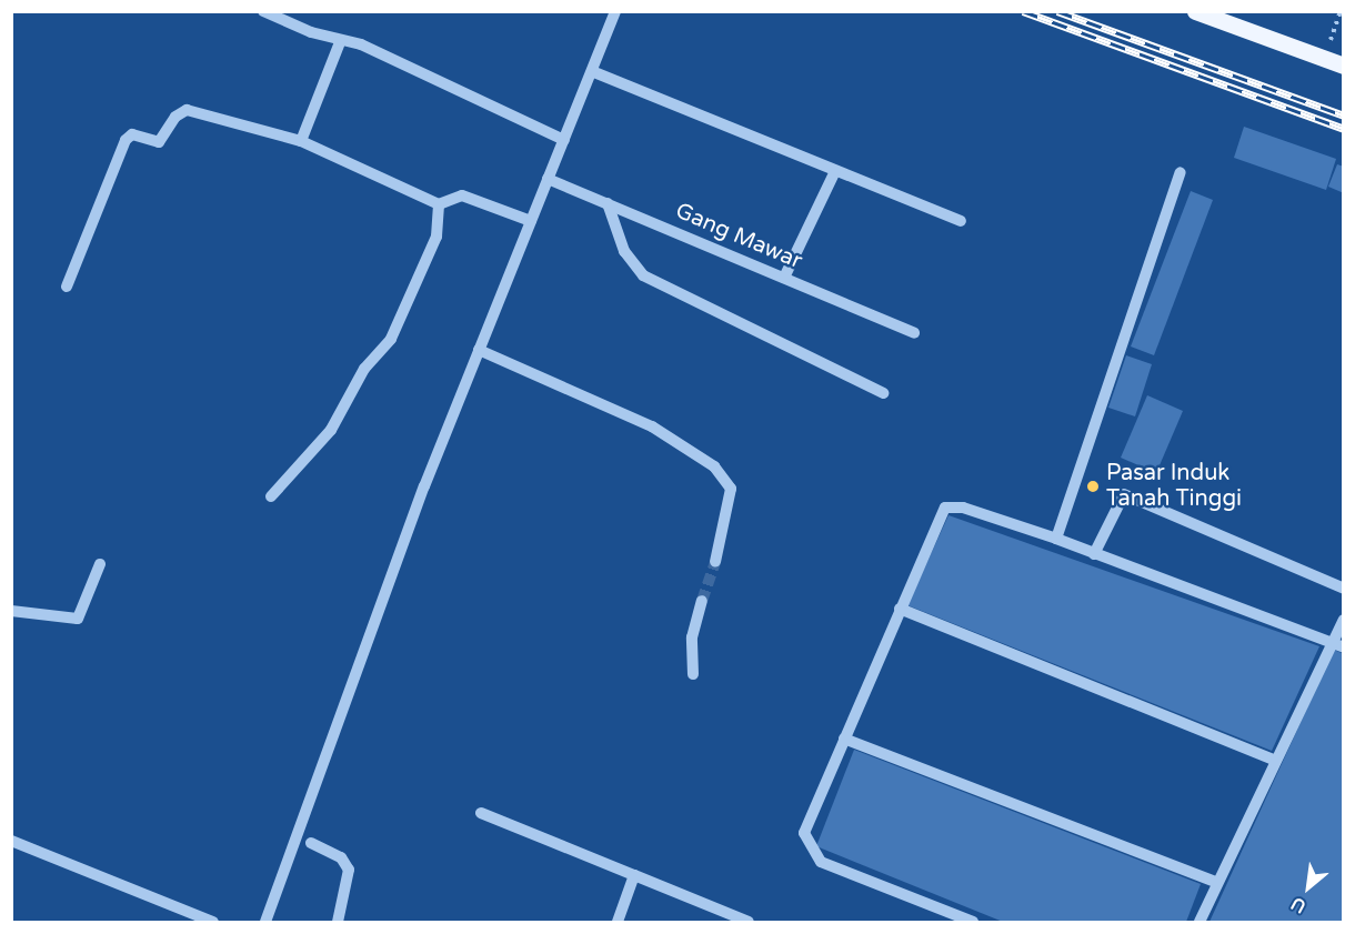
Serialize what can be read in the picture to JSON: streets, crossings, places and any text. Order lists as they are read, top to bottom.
{
  "streets": {
    "street": ["Gang Mawar"]
  },
  "places": ["Pasar Induk Tanah Tinggi"],
  "north": "bottom left"
}
